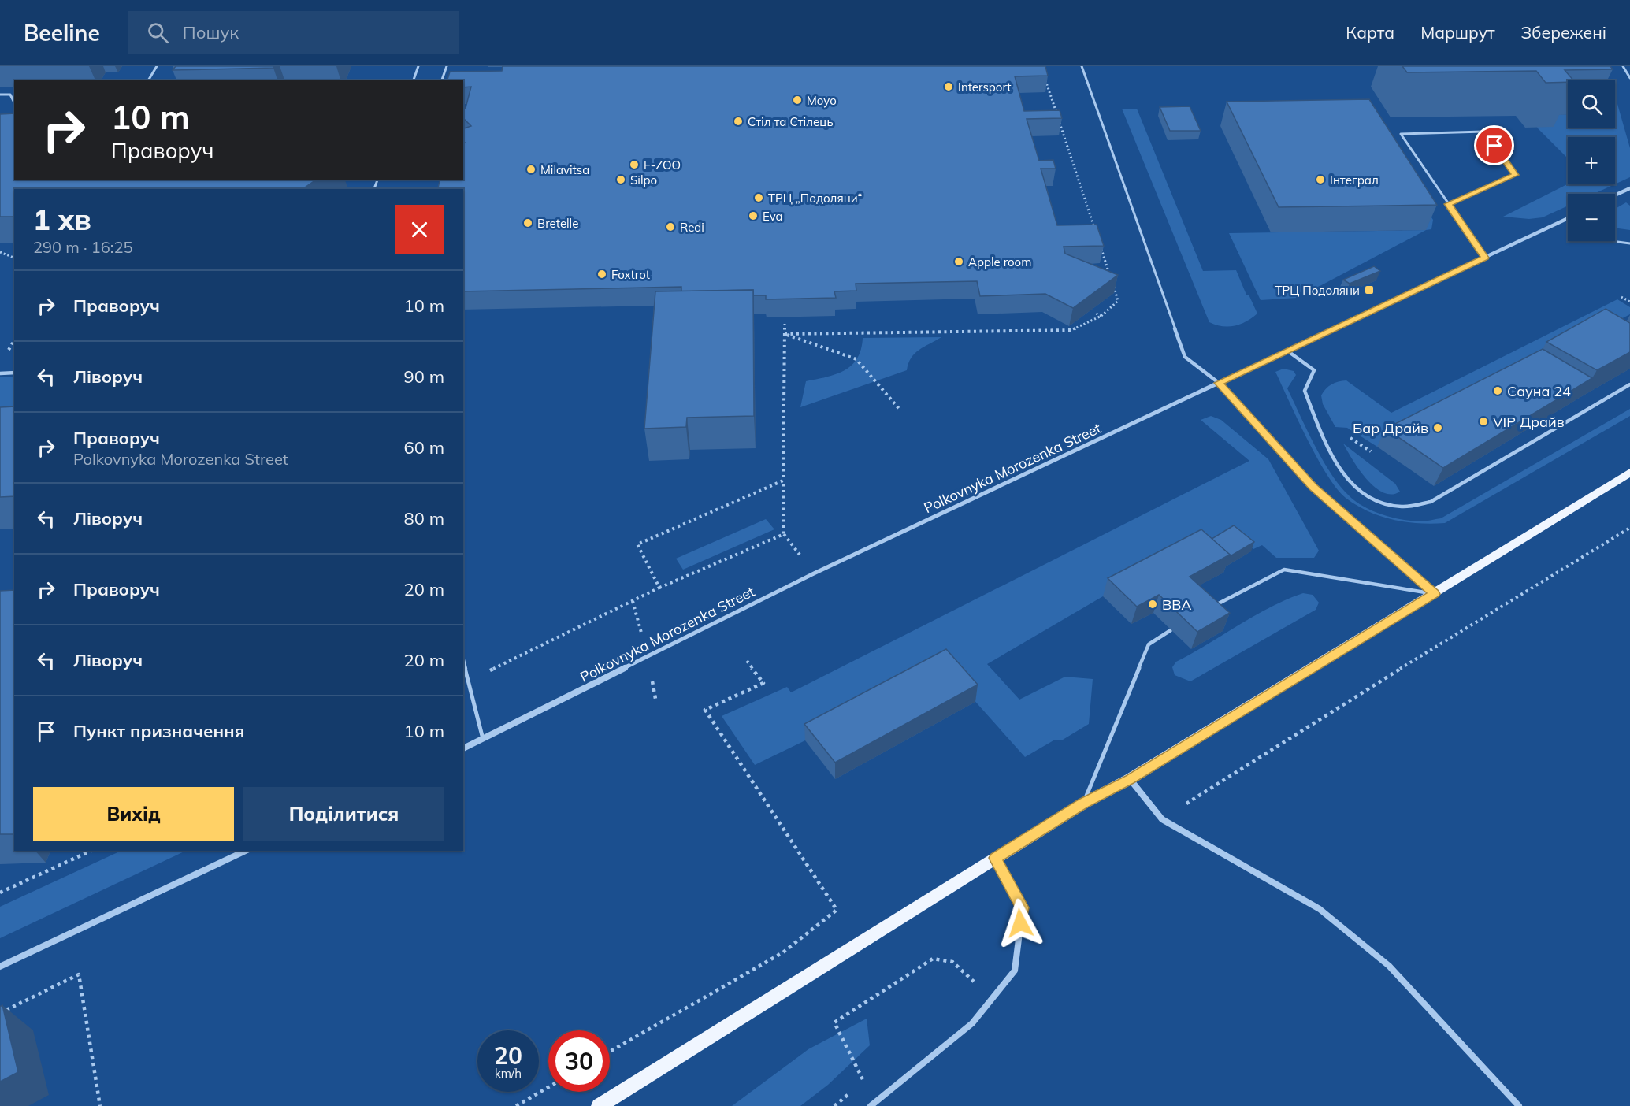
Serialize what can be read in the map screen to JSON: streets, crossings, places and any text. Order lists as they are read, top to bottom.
{
  "streets": {
    "street": ["Polkovnyka Morozenka Street"]
  },
  "places": {
    "other": [
      "Intersport",
      "Moyo",
      "Стіл та Стілець",
      "E-ZOO",
      "Milavitsa",
      "Silpo",
      "Інтеграл",
      "ТРЦ „Подоляни“",
      "Eva",
      "Bretelle",
      "Redi",
      "Apple room",
      "Foxtrot",
      "Сауна 24",
      "VIP Драйв",
      "Бар Драйв",
      "BBA"
    ],
    "transit": ["ТРЦ Подоляни"]
  },
  "page": {
    "header": "Beeline",
    "search": "Пошук",
    "nav": ["Карта", "Маршрут", "Збережені"],
    "map_buttons": ["+", "−"],
    "turn": ["10 m", "Праворуч"],
    "heading": ["1 хв", "290 m · 16:25"],
    "list": [
      {
        "name": "Праворуч",
        "value": "10 m"
      },
      {
        "name": "Ліворуч",
        "value": "90 m"
      },
      {
        "name": "Праворуч",
        "note": "Polkovnyka Morozenka Street",
        "value": "60 m"
      },
      {
        "name": "Ліворуч",
        "value": "80 m"
      },
      {
        "name": "Праворуч",
        "value": "20 m"
      },
      {
        "name": "Ліворуч",
        "value": "20 m"
      },
      {
        "name": "Пункт призначення",
        "value": "10 m"
      }
    ],
    "buttons": ["Вихід", "Поділитися"],
    "speed": "20 km/h",
    "limit": "30"
  }
}
